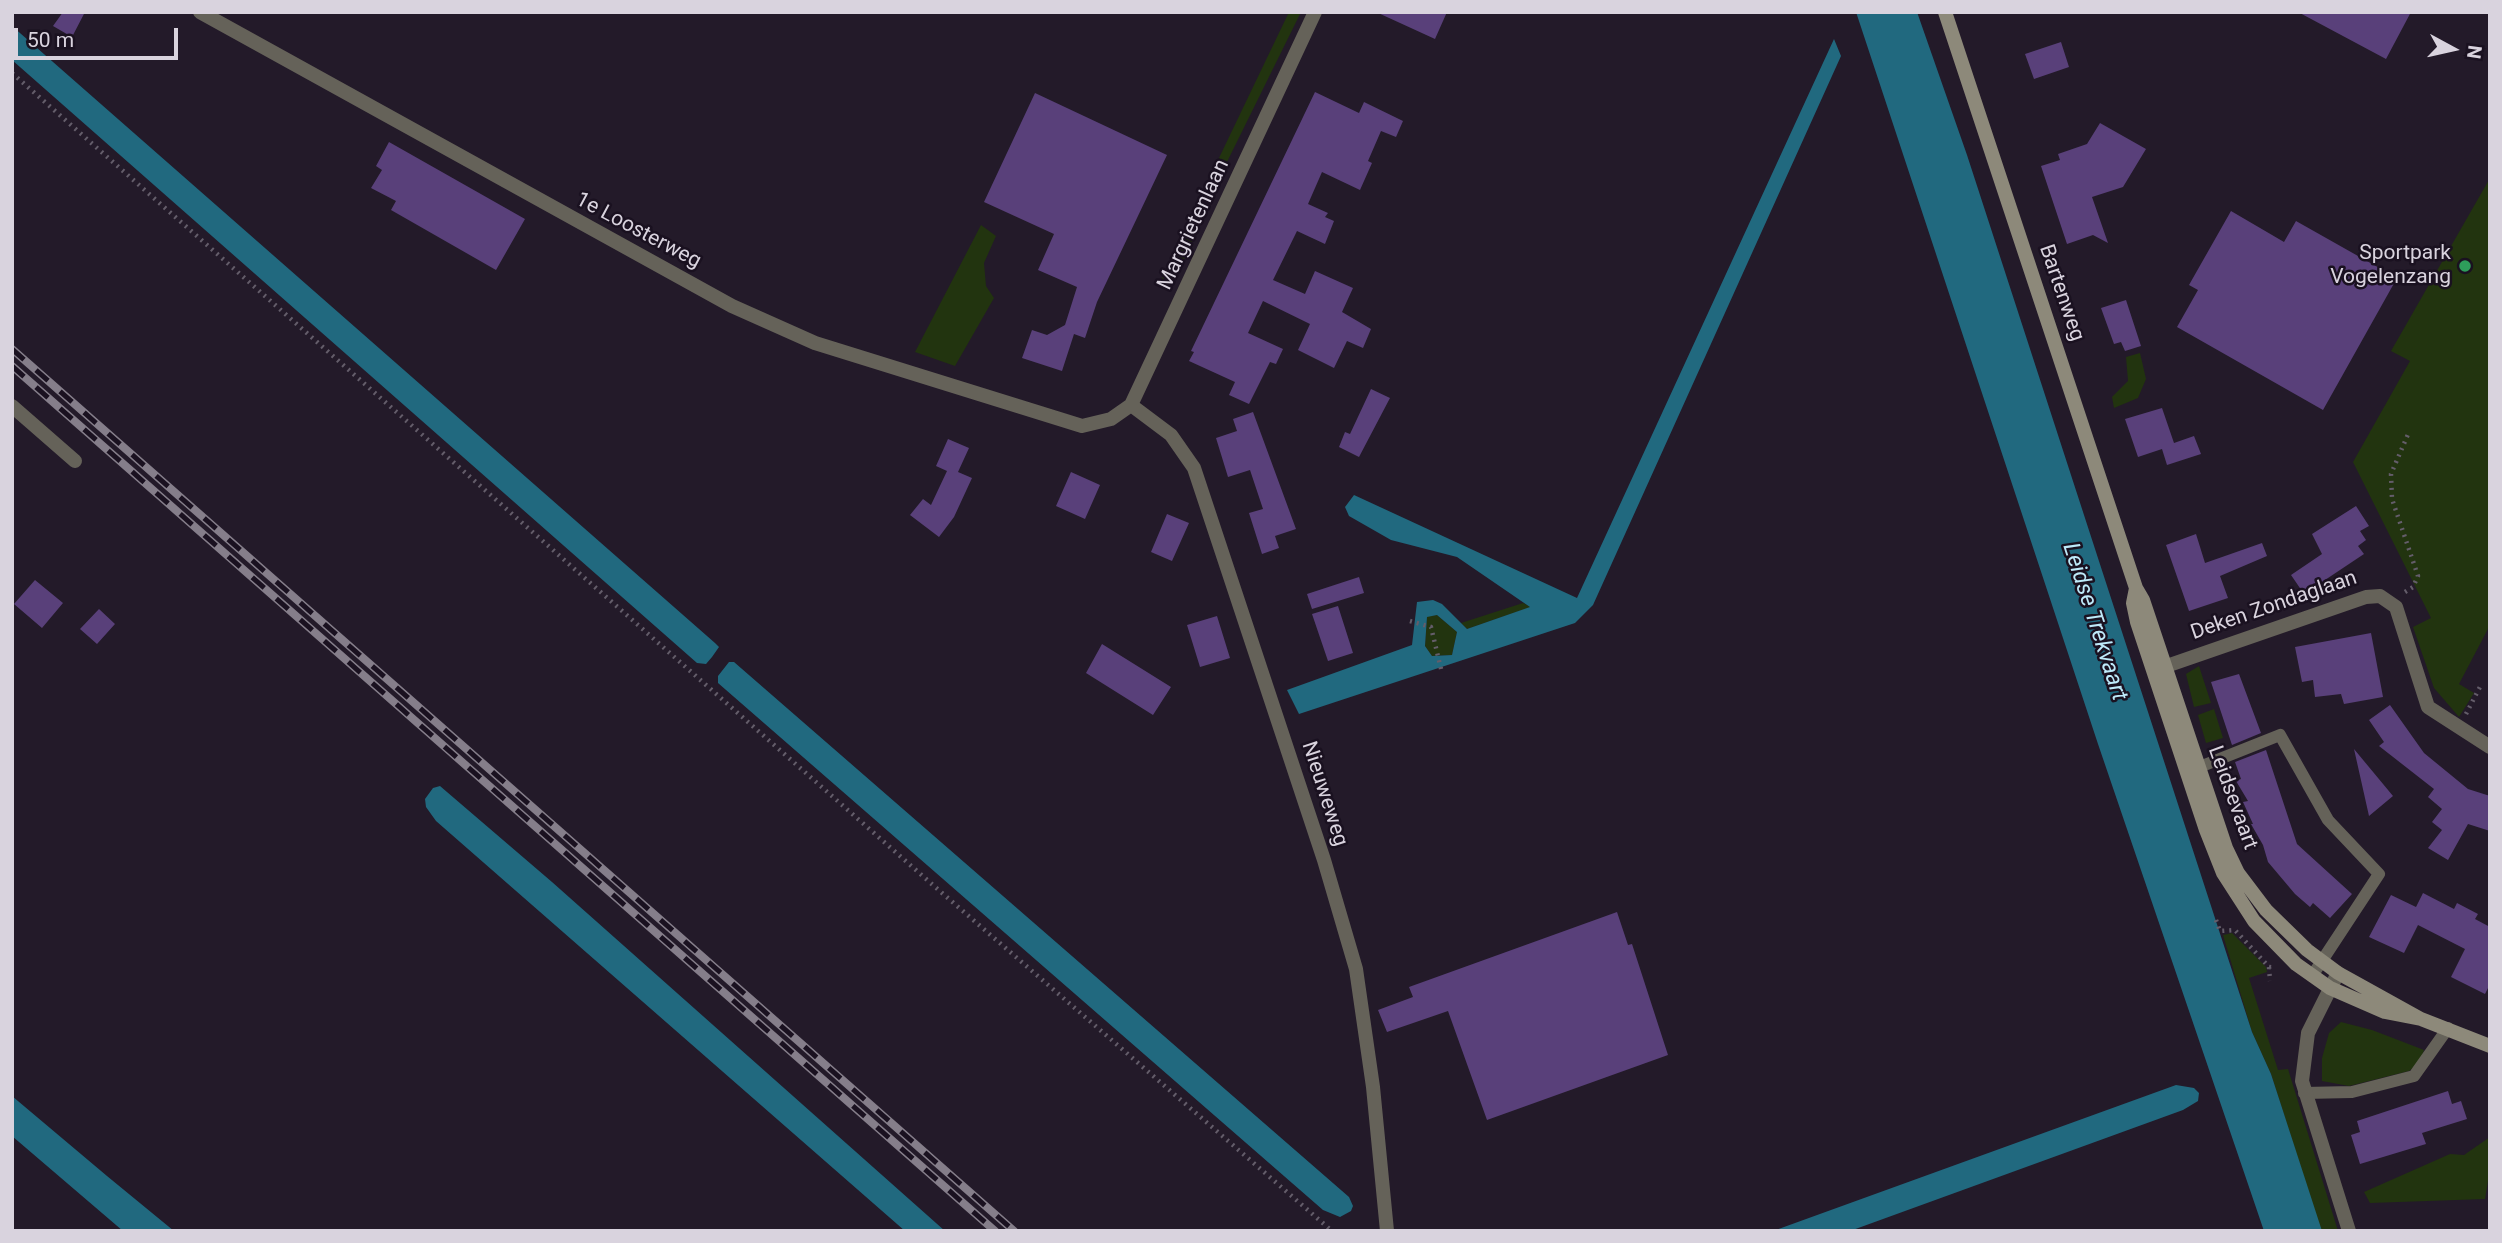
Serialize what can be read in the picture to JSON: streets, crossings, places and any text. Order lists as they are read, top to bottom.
{
  "streets": {
    "main road": ["Bartenweg", "Leidsevaart"],
    "street": [
      "Margrietenlaan",
      "1e Loosterweg",
      "Deken Zondaglaan",
      "Nieuweweg"
    ]
  },
  "crossings": [
    ["Margrietenlaan", "1e Loosterweg"],
    ["Margrietenlaan", "Nieuweweg"],
    ["1e Loosterweg", "Nieuweweg"],
    ["Bartenweg", "Deken Zondaglaan"],
    ["Bartenweg", "Leidsevaart"],
    ["Deken Zondaglaan", "Leidsevaart"]
  ],
  "water": ["Leidse Trekvaart"],
  "places": ["Sportpark Vogelenzang"],
  "scale_bar": "50 m",
  "north": "right"
}
